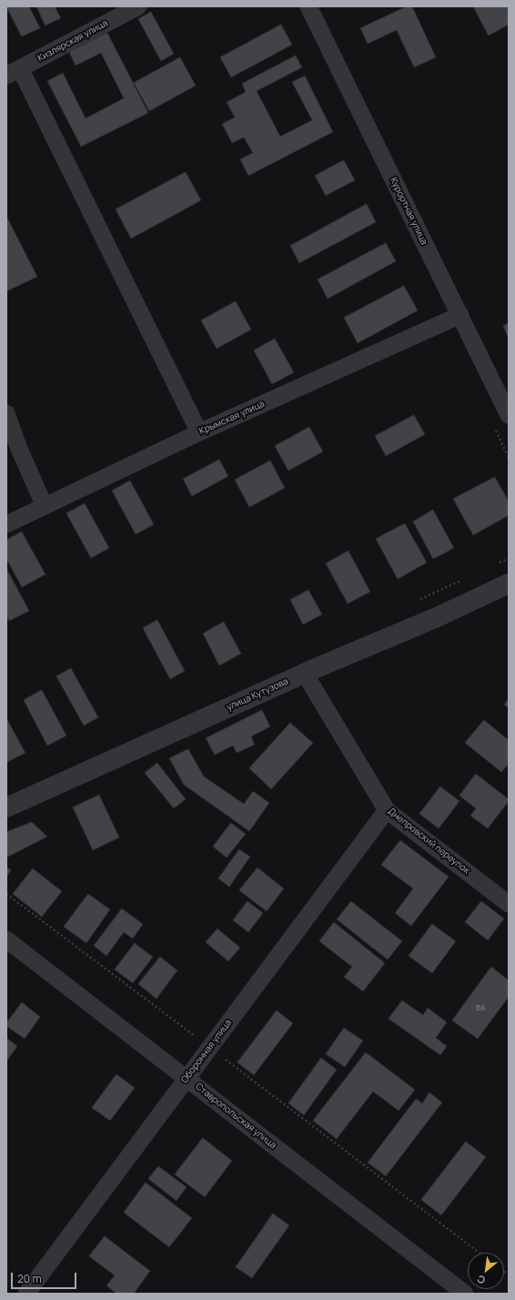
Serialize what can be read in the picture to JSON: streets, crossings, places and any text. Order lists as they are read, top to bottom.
{
  "streets": {
    "street": [
      "Кизлярская улица",
      "Курортная улица",
      "Крымская улица",
      "улица Кутузова",
      "Днепровский переулок",
      "Оборонная улица",
      "Ставропольская улица"
    ]
  },
  "crossings": [
    ["Курортная улица", "Крымская улица"],
    ["улица Кутузова", "Днепровский переулок"],
    ["Днепровский переулок", "Оборонная улица"],
    ["Оборонная улица", "Ставропольская улица"]
  ],
  "house_numbers": ["6А"],
  "scale_bar": "20 m",
  "north": "bottom left"
}
